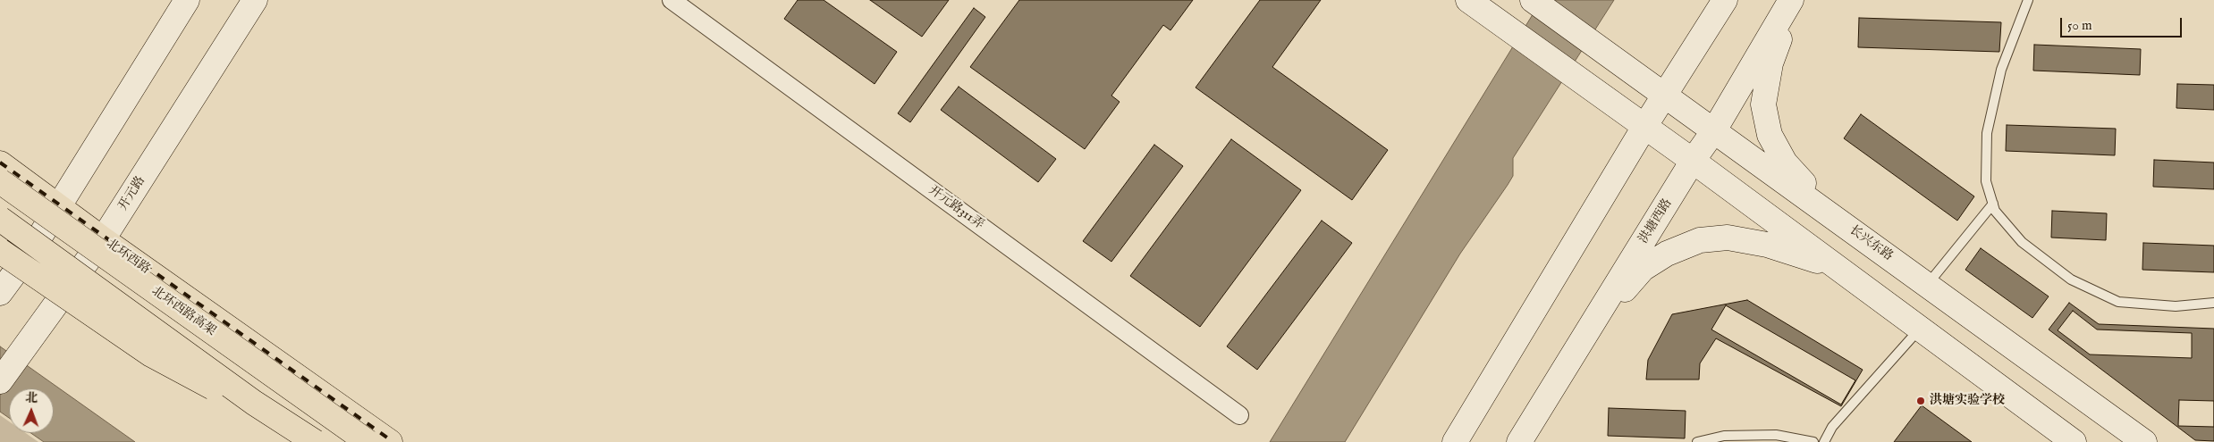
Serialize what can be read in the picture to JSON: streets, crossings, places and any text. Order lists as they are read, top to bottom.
{
  "streets": {
    "main road": [
      "开元路",
      "洪塘西路",
      "长兴东路",
      "北环西路",
      "北环西路高架"
    ],
    "street": ["开元路311弄"]
  },
  "crossings": [
    ["开元路", "北环西路"],
    ["洪塘西路", "长兴东路"]
  ],
  "places": ["洪塘实验学校"],
  "scale_bar": "50 m",
  "north": "top"
}
